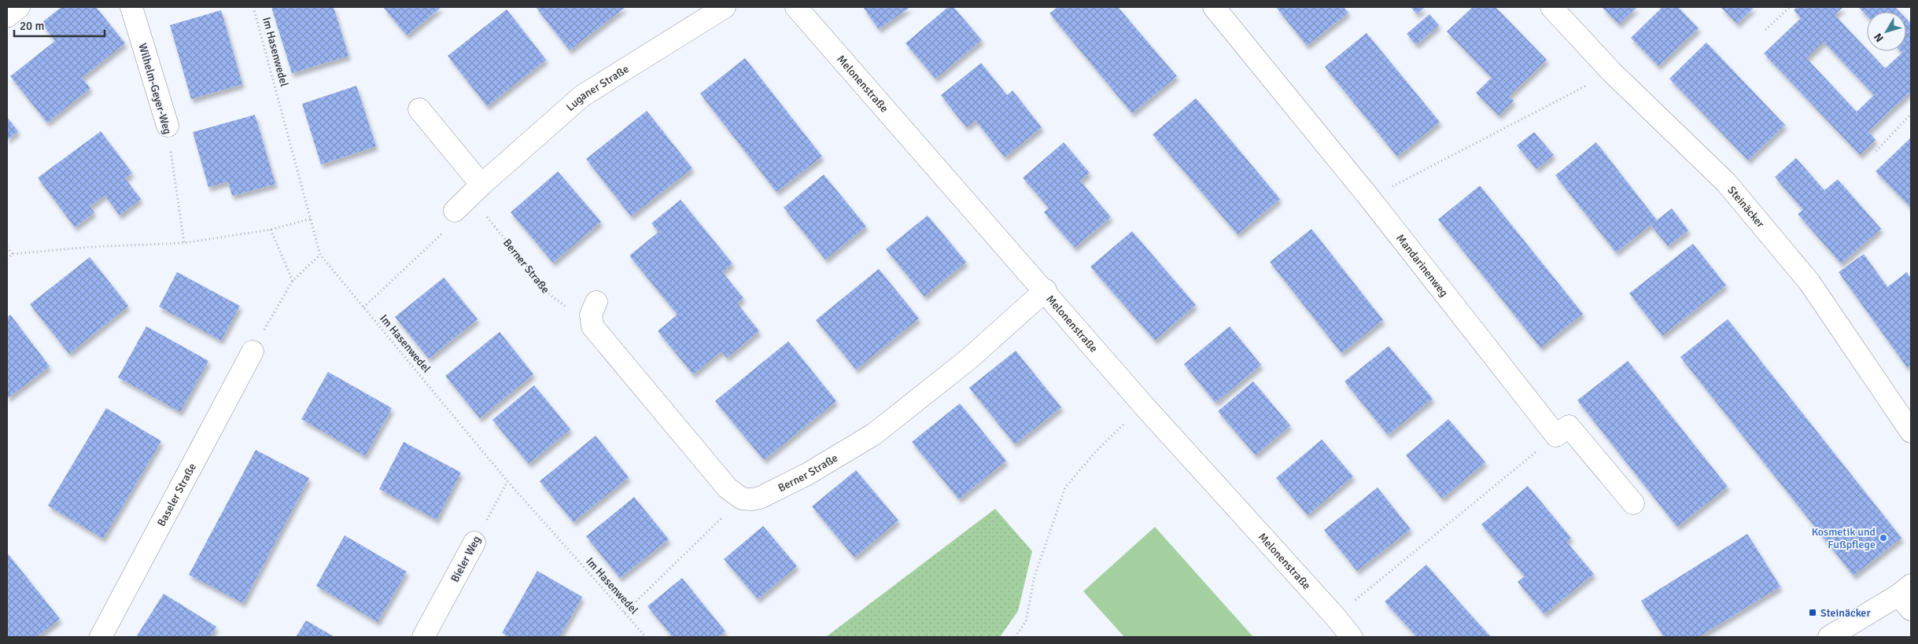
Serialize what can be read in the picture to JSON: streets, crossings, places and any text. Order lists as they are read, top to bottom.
{
  "streets": {
    "street": [
      "Melonenstraße",
      "Wilhelm-Geyer-Weg",
      "Luganer Straße",
      "Steinäcker",
      "Berner Straße",
      "Mandarinenweg",
      "Baseler Straße",
      "Bieler Weg"
    ],
    "path": ["Im Hasenwedel"]
  },
  "crossings": [
    ["Im Hasenwedel", "Bieler Weg"],
    ["Melonenstraße", "Berner Straße"],
    ["Luganer Straße", "Berner Straße"]
  ],
  "places": {
    "other": ["Kosmetik und Fußpflege"],
    "transit": ["Steinäcker"]
  },
  "scale_bar": "20 m",
  "north": "bottom left"
}
